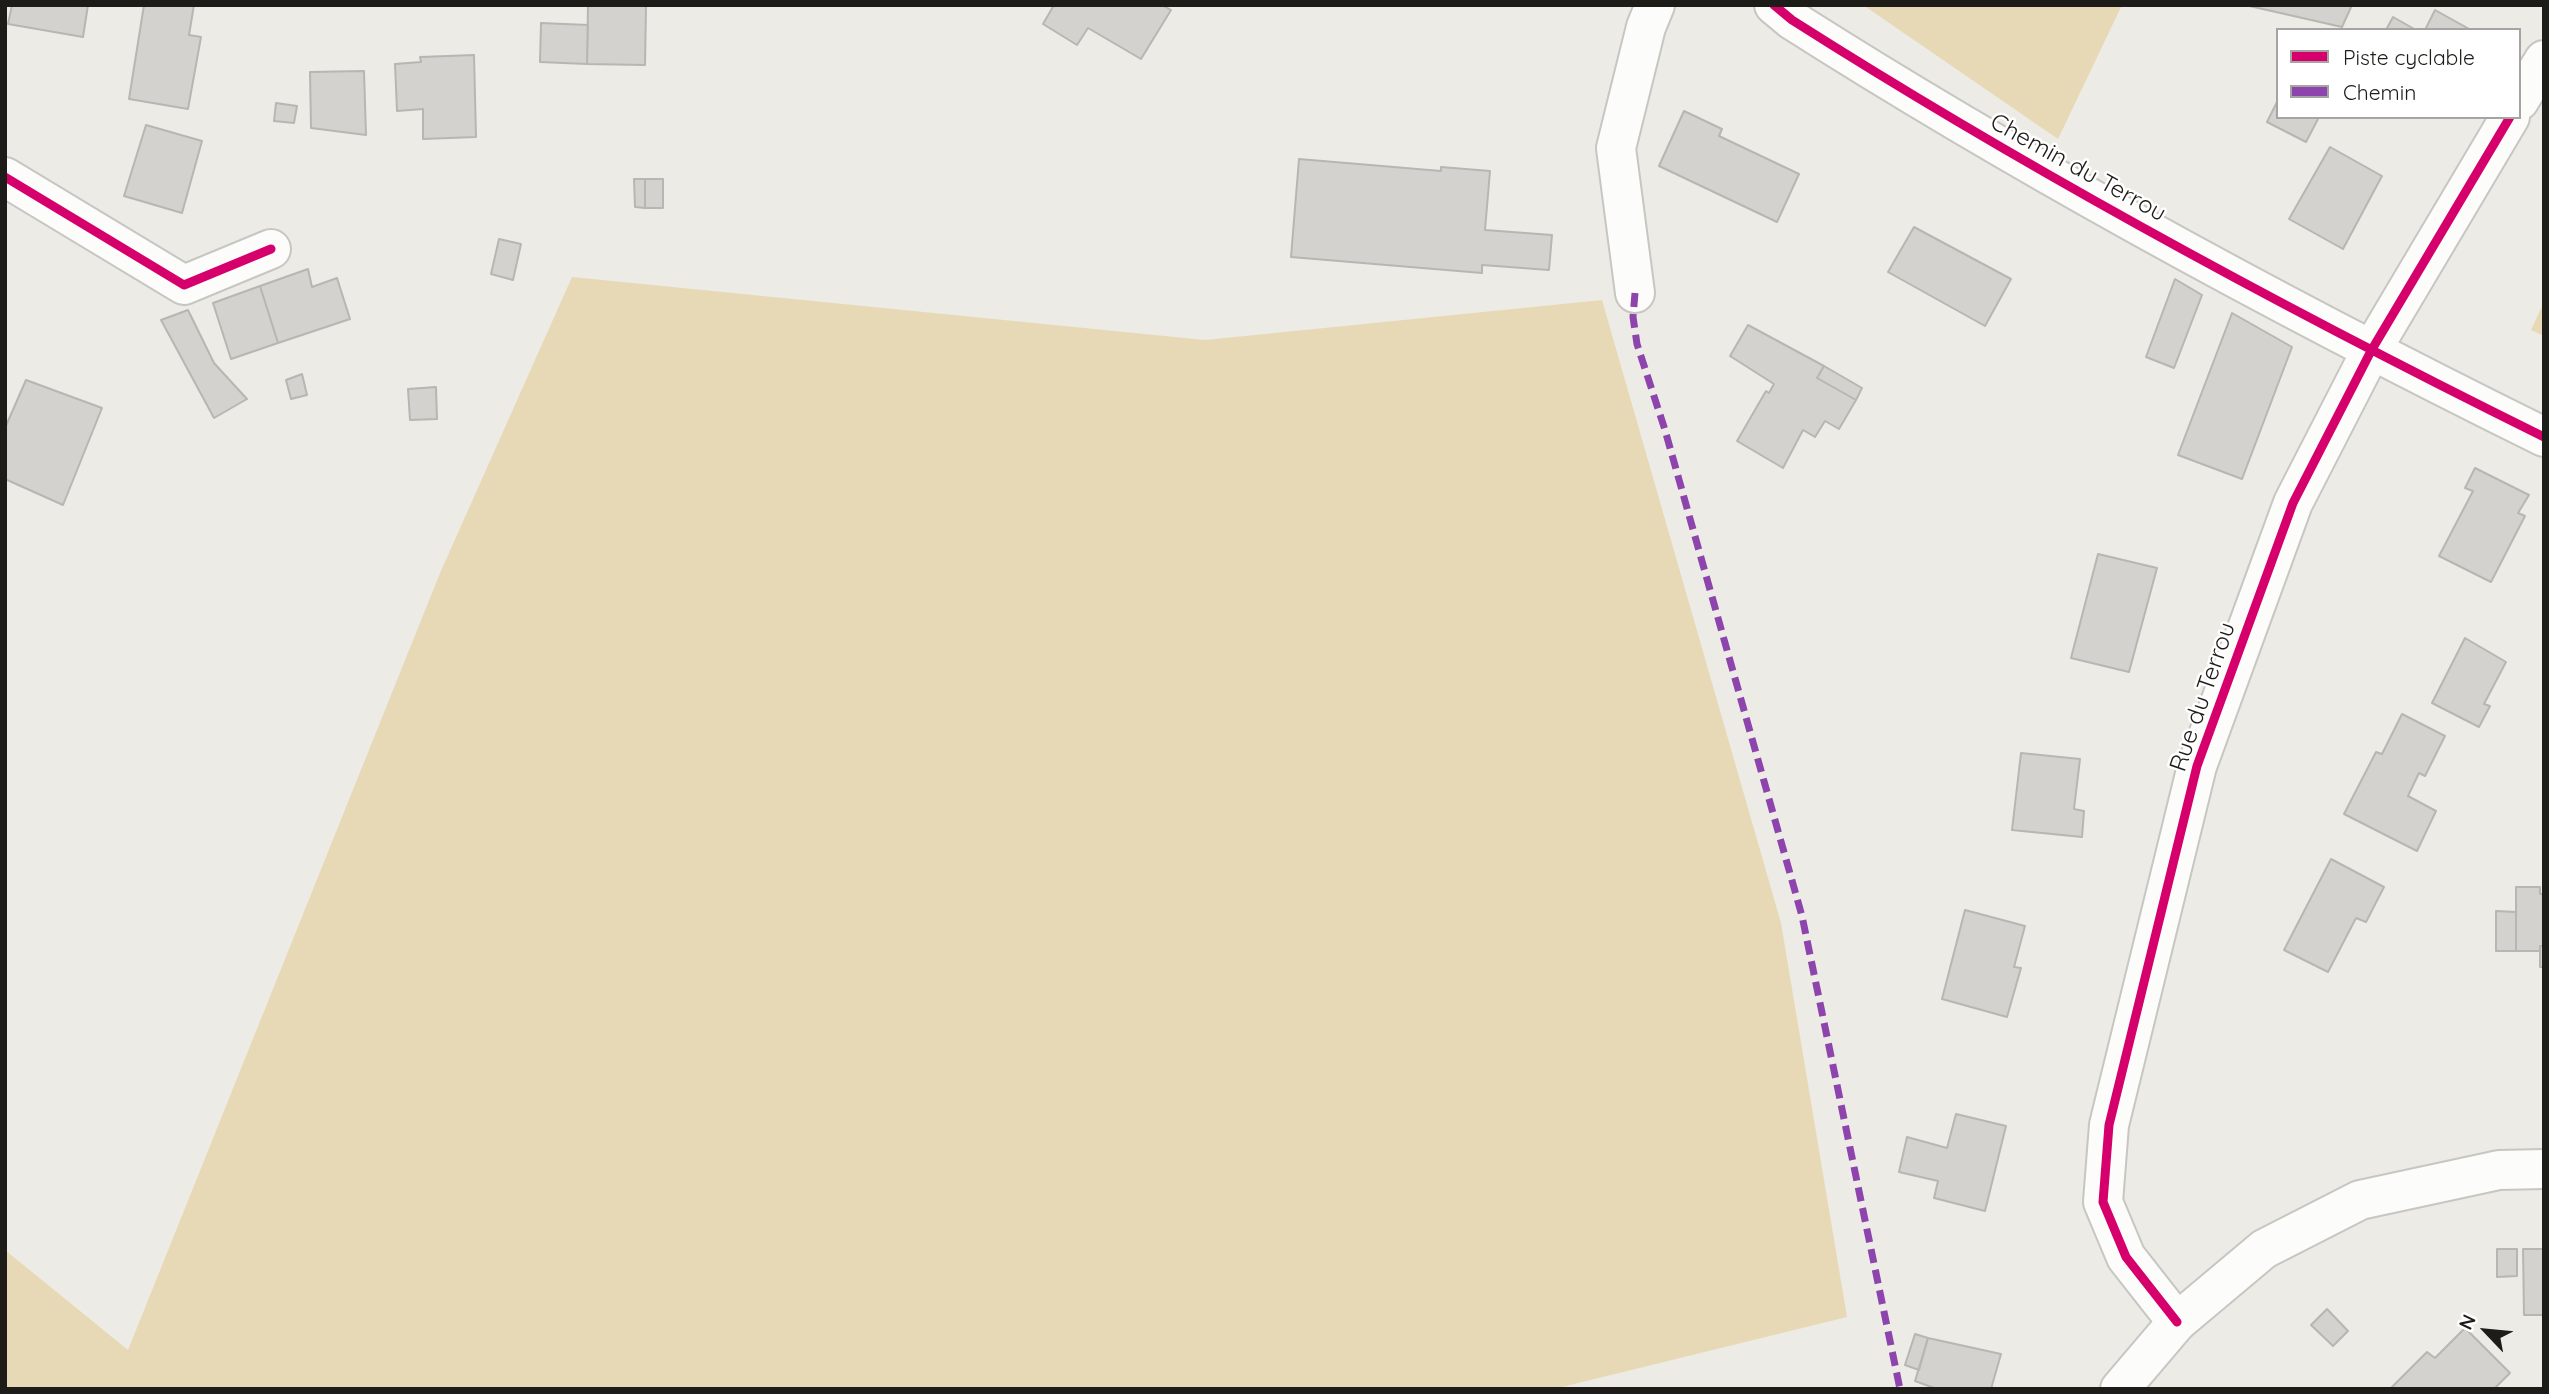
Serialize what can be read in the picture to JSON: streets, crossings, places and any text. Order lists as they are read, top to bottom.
{
  "streets": {
    "street": ["Chemin du Terrou", "Rue du Terrou"]
  },
  "crossings": [
    ["Chemin du Terrou", "Rue du Terrou"]
  ],
  "legend": ["Piste cyclable", "Chemin"],
  "north": "top left"
}
